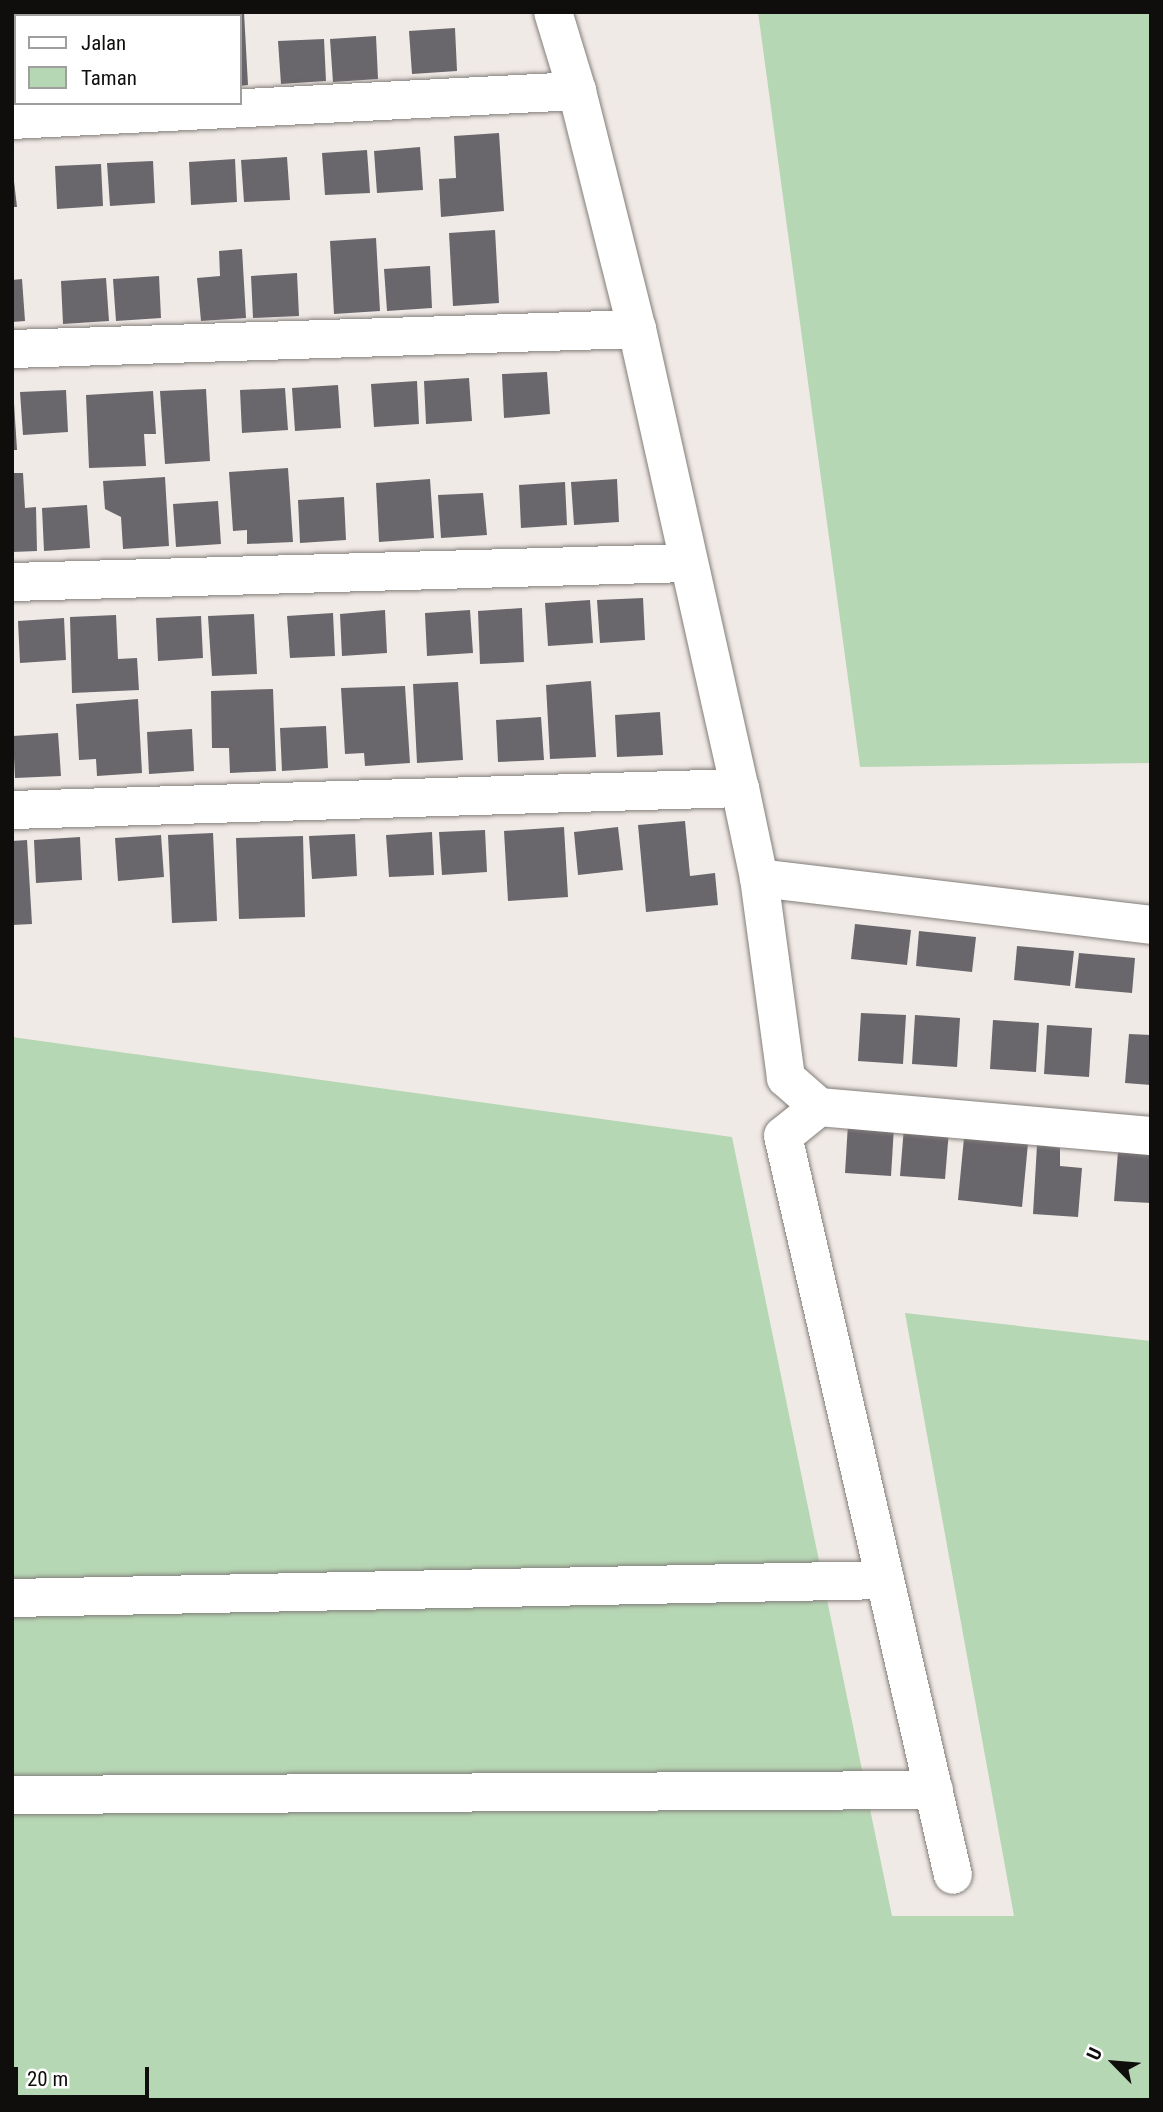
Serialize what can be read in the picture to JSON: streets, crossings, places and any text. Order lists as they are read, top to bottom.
{
  "legend": ["Jalan", "Taman"],
  "scale_bar": "20 m",
  "north": "top left"
}
